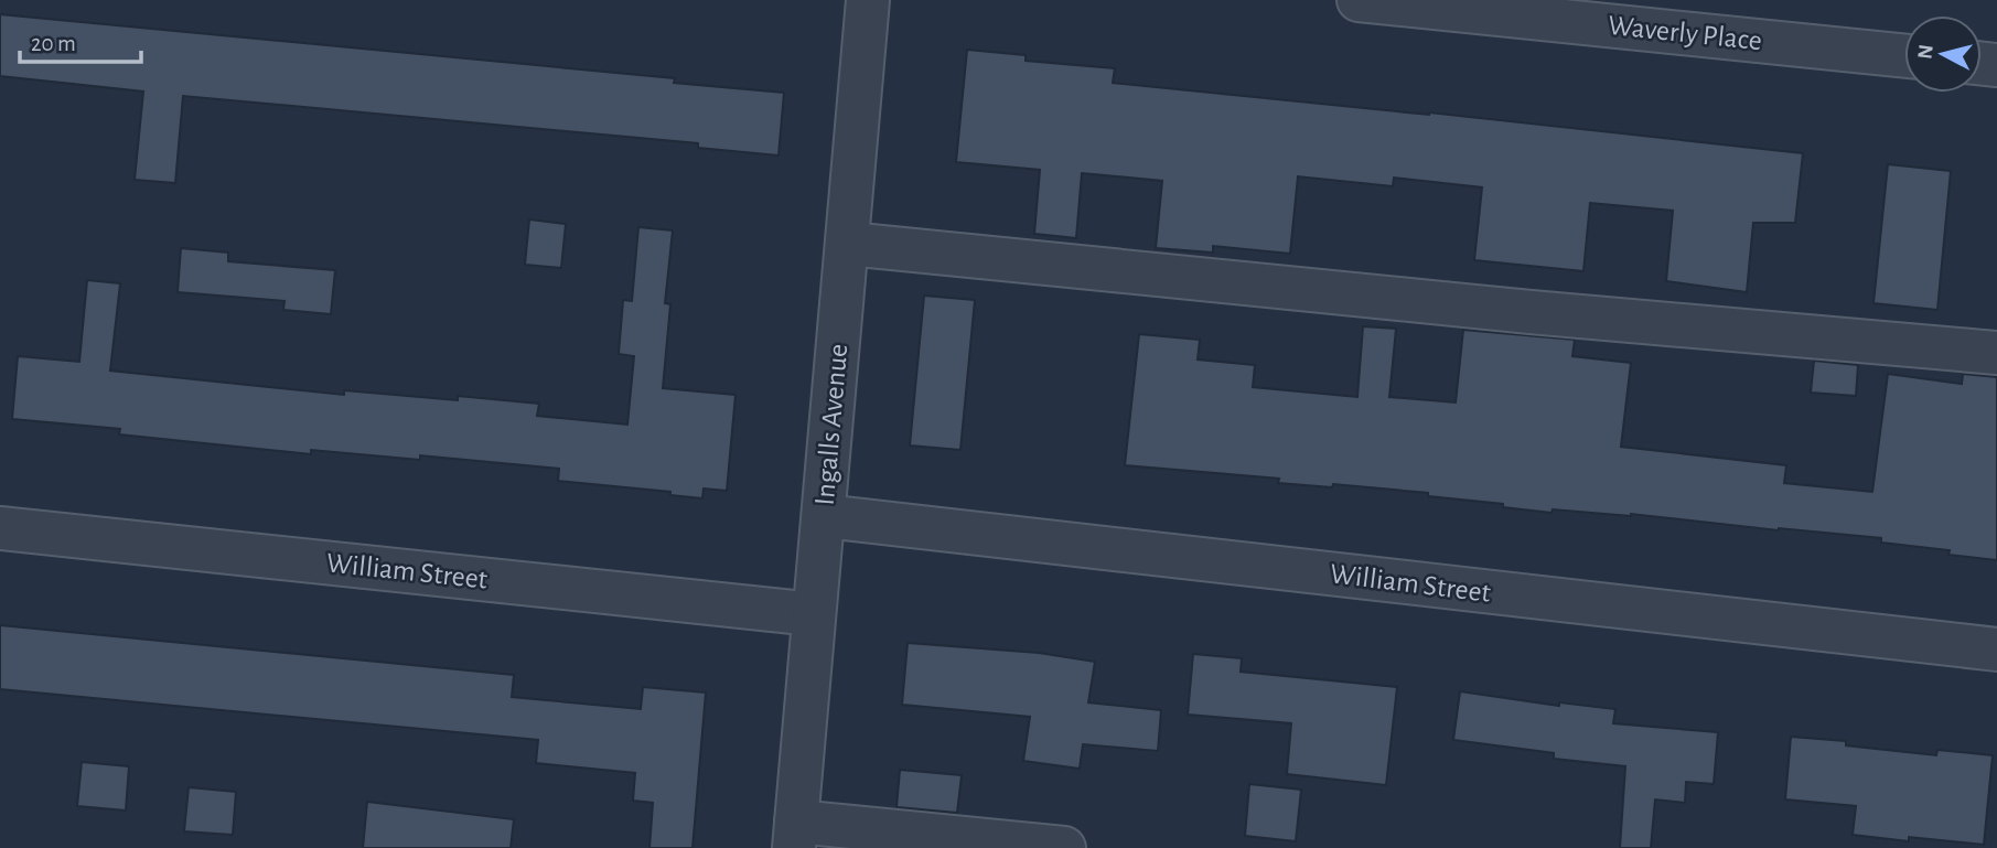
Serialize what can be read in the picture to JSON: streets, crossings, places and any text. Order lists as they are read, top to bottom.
{
  "streets": {
    "street": ["Waverly Place", "Ingalls Avenue", "William Street"]
  },
  "crossings": [
    ["Ingalls Avenue", "William Street"]
  ],
  "scale_bar": "20 m",
  "north": "left"
}
